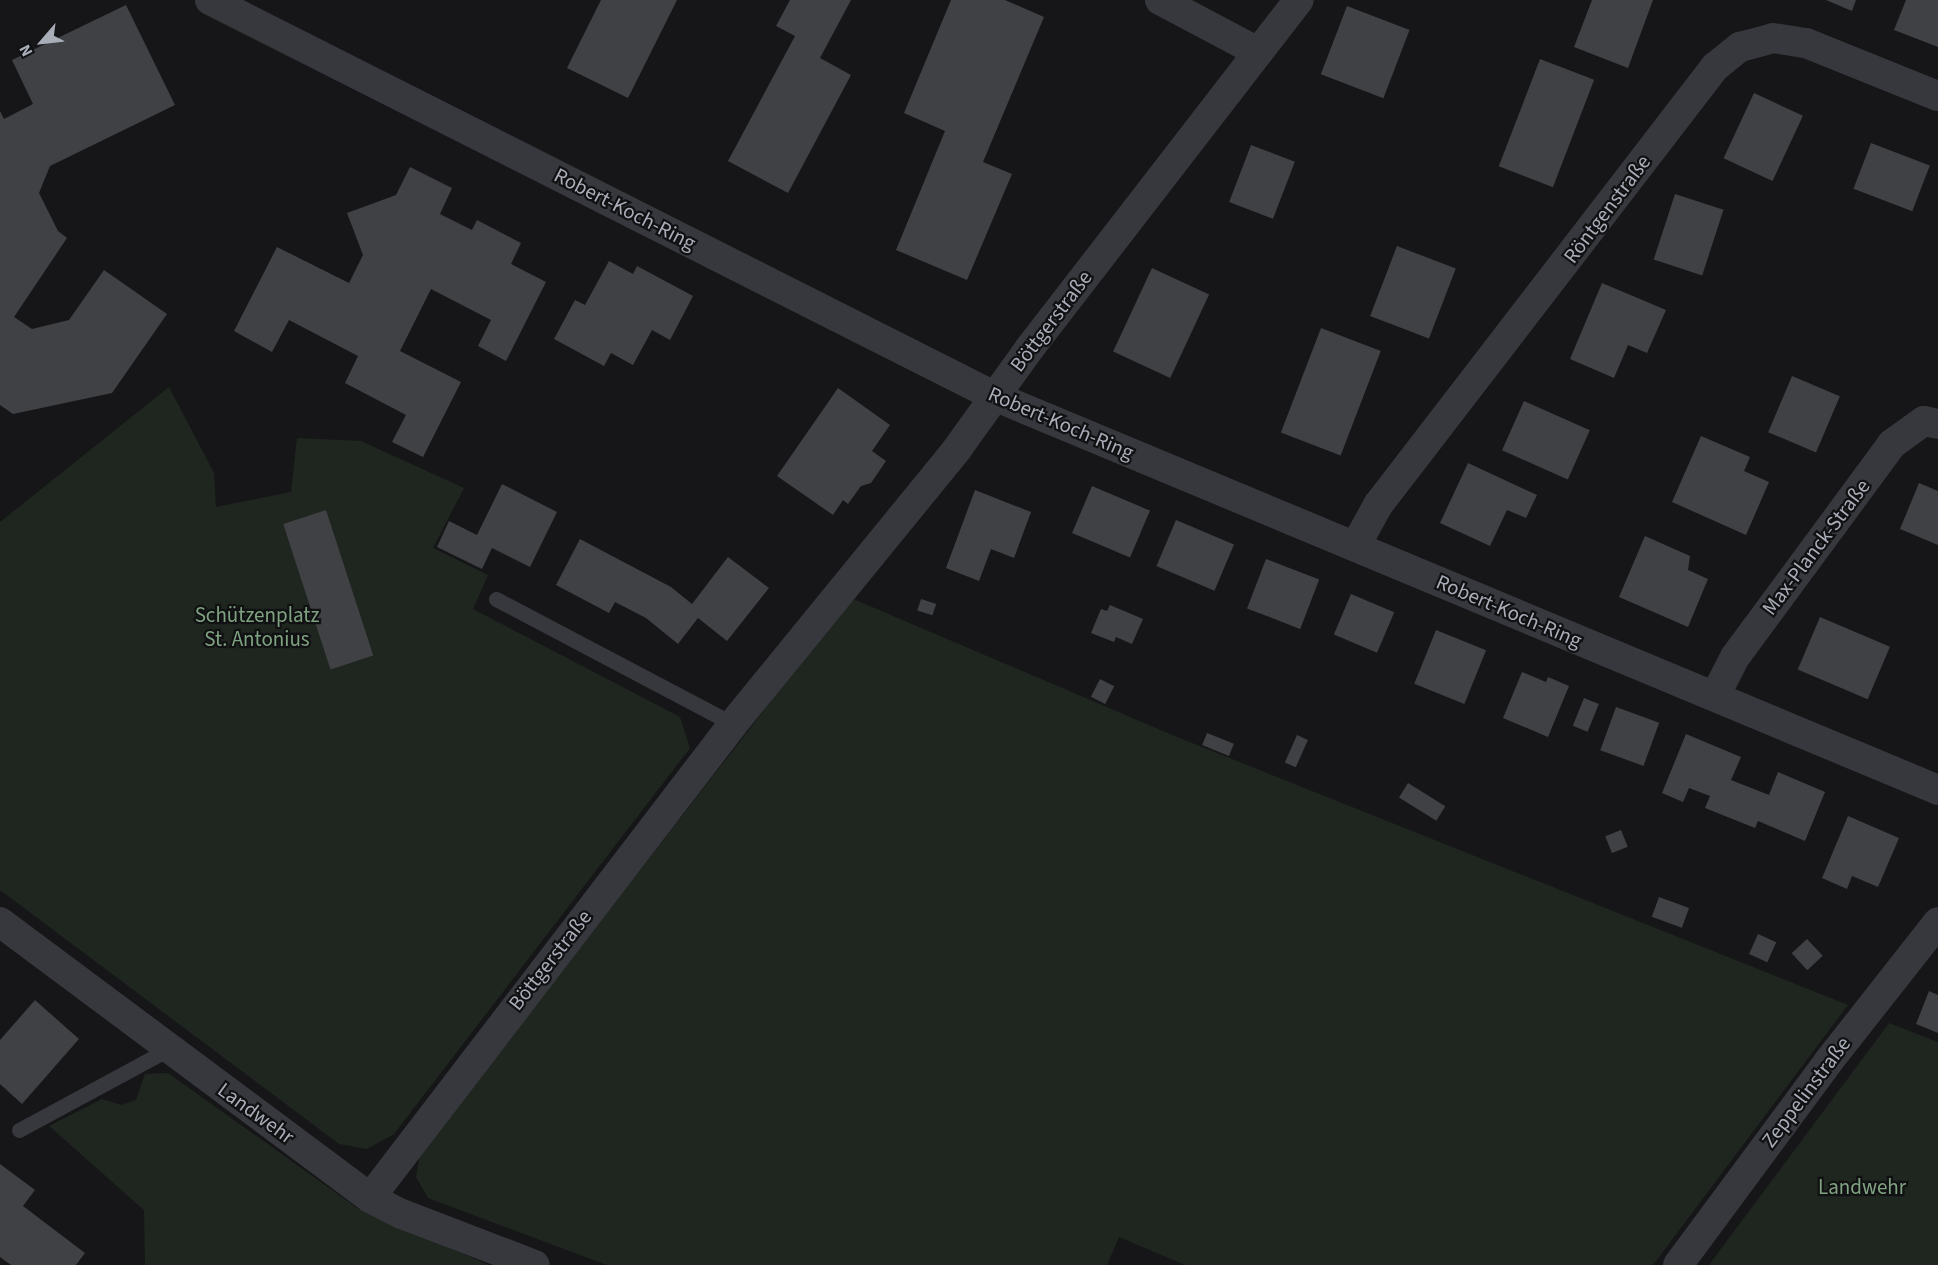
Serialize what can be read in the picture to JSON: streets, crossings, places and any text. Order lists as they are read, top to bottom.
{
  "streets": {
    "street": [
      "Robert-Koch-Ring",
      "Röntgenstraße",
      "Böttgerstraße",
      "Max-Planck-Straße",
      "Zeppelinstraße",
      "Landwehr"
    ]
  },
  "crossings": [
    ["Robert-Koch-Ring", "Röntgenstraße"],
    ["Robert-Koch-Ring", "Böttgerstraße"],
    ["Robert-Koch-Ring", "Max-Planck-Straße"],
    ["Böttgerstraße", "Landwehr"]
  ],
  "parks": ["Schützenplatz St. Antonius", "Landwehr"],
  "north": "bottom left"
}
